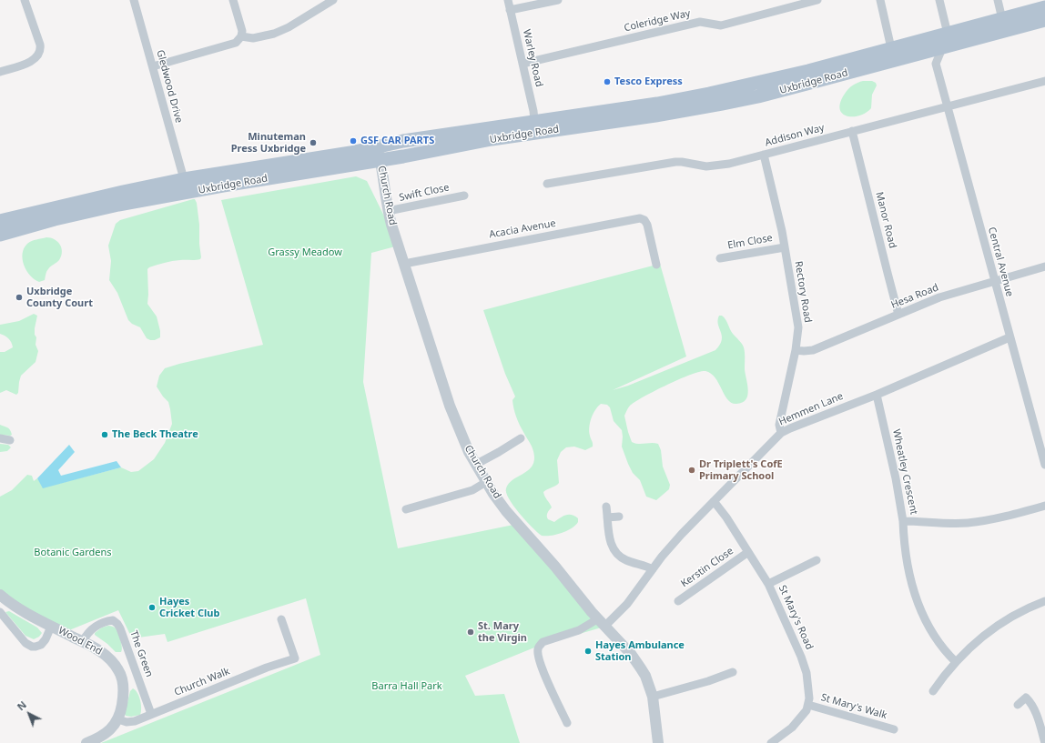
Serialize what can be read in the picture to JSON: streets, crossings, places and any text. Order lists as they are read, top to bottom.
{
  "streets": {
    "main road": ["Uxbridge Road"],
    "street": [
      "Coleridge Way",
      "Warley Road",
      "Gledwood Drive",
      "Addison Way",
      "Swift Close",
      "Church Road",
      "Manor Road",
      "Acacia Avenue",
      "Elm Close",
      "Central Avenue",
      "Rectory Road",
      "Hesa Road",
      "Hemmen Lane",
      "Wheatley Crescent",
      "Kerstin Close",
      "St Mary's Road",
      "Wood End",
      "The Green",
      "Church Walk",
      "St Mary's Walk"
    ]
  },
  "crossings": [
    ["Coleridge Way", "Warley Road"],
    ["Warley Road", "Uxbridge Road"],
    ["Uxbridge Road", "Gledwood Drive"],
    ["Uxbridge Road", "Church Road"],
    ["Addison Way", "Manor Road"],
    ["Addison Way", "Central Avenue"],
    ["Addison Way", "Rectory Road"],
    ["Swift Close", "Church Road"],
    ["Church Road", "Acacia Avenue"],
    ["Church Road", "Hemmen Lane"],
    ["Manor Road", "Hesa Road"],
    ["Elm Close", "Rectory Road"],
    ["Central Avenue", "Hesa Road"],
    ["Central Avenue", "Hemmen Lane"],
    ["Rectory Road", "Hesa Road"],
    ["Rectory Road", "Hemmen Lane"],
    ["Hemmen Lane", "Wheatley Crescent"],
    ["Hemmen Lane", "St Mary's Road"],
    ["Kerstin Close", "St Mary's Road"],
    ["St Mary's Road", "St Mary's Walk"],
    ["Wood End", "The Green"],
    ["Wood End", "Church Walk"],
    ["The Green", "Church Walk"]
  ],
  "parks": ["Grassy Meadow", "Botanic Gardens", "Barra Hall Park"],
  "places": [
    "Tesco Express",
    "GSF CAR PARTS",
    "Minuteman Press Uxbridge",
    "Uxbridge County Court",
    "The Beck Theatre",
    "Dr Triplett's CofE Primary School",
    "Hayes Cricket Club",
    "St. Mary the Virgin",
    "Hayes Ambulance Station"
  ],
  "north": "top left"
}
